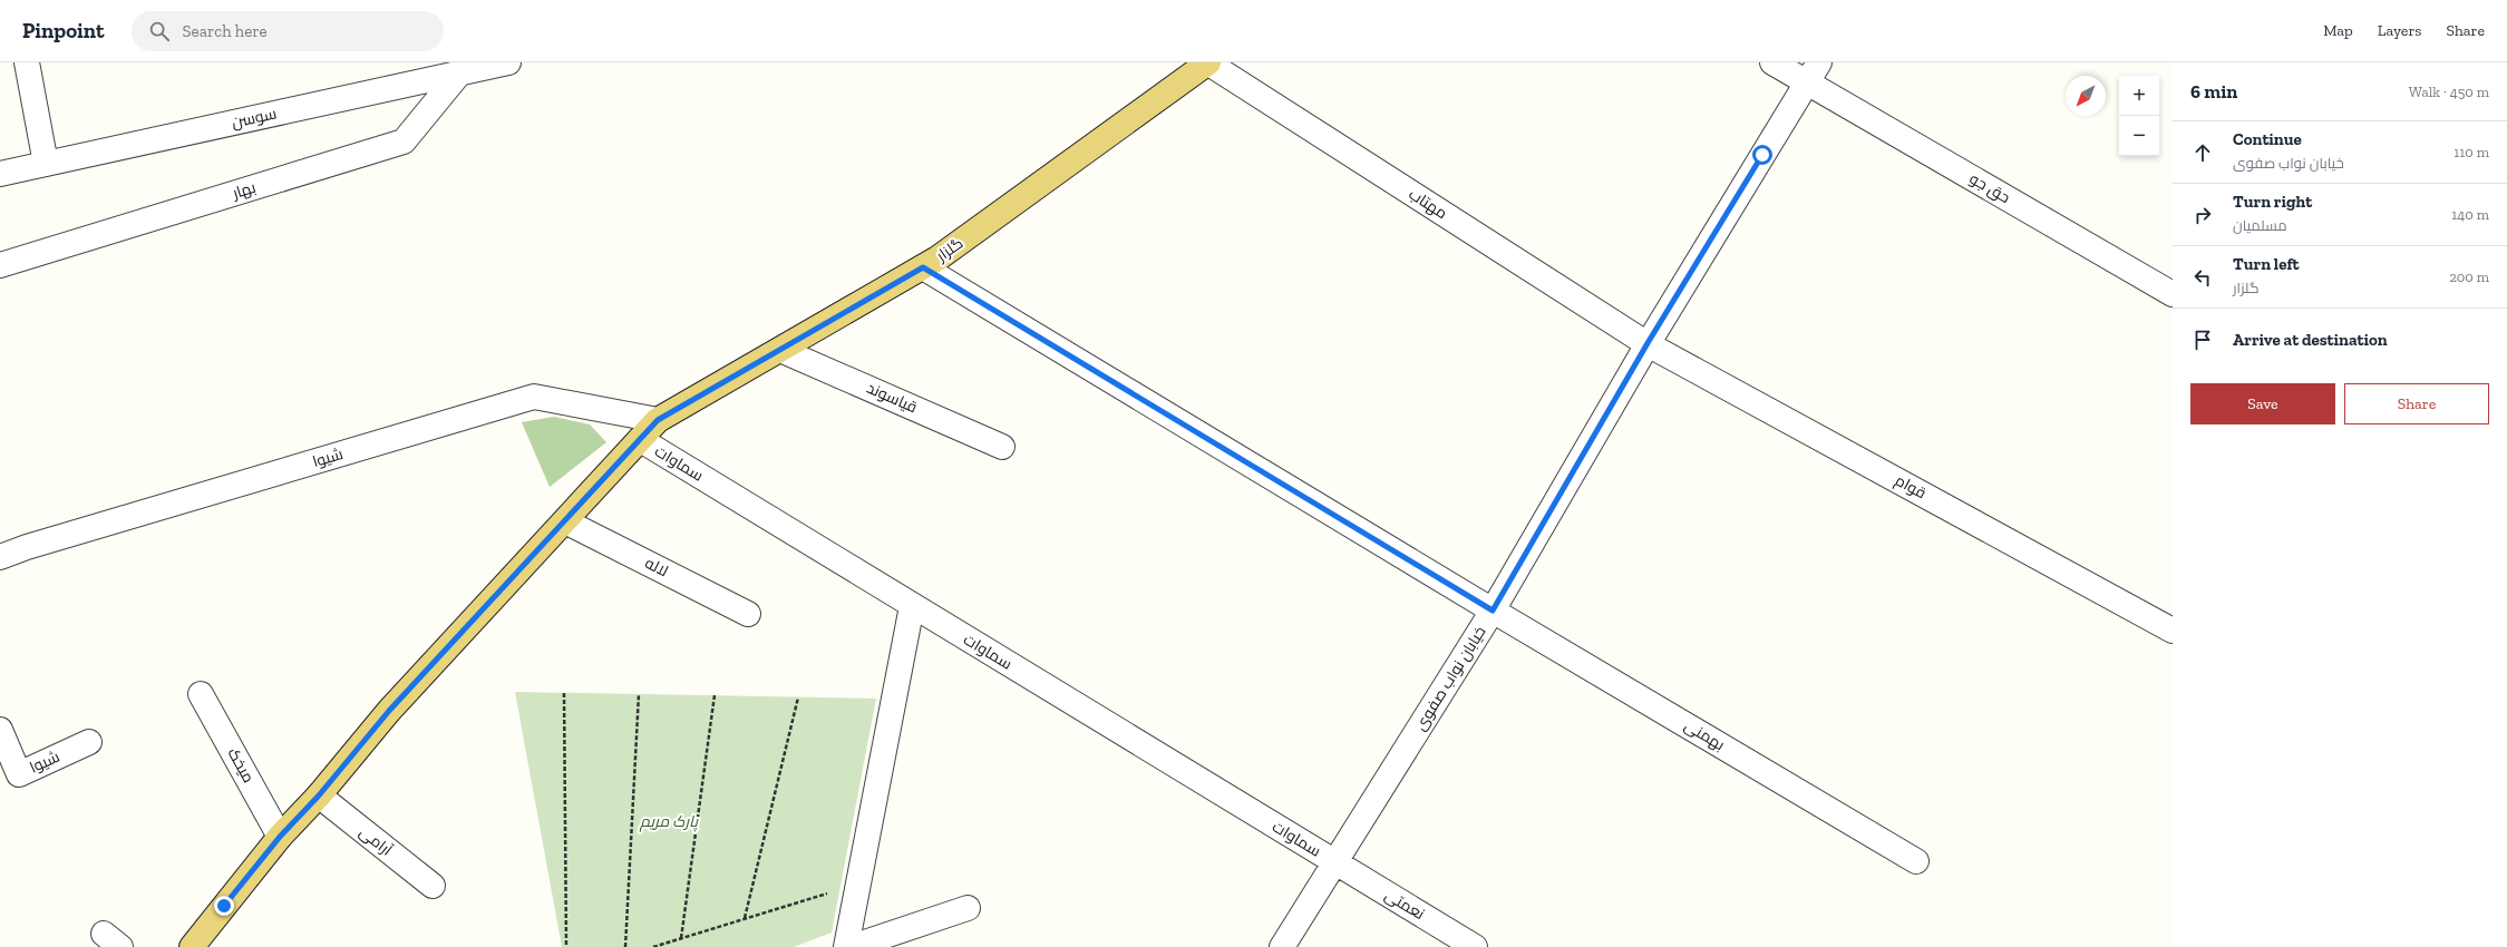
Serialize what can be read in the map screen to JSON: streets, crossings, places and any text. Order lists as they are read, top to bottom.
{
  "streets": {
    "main road": ["گلزار"],
    "street": [
      "سوسن",
      "حق جو",
      "بهار",
      "مهتاب",
      "قیاسوند",
      "شیوا",
      "سماوات",
      "قوام",
      "لاله",
      "خیابان نواب صفوی",
      "بهمنی",
      "میخک",
      "آرامی",
      "نعمتی"
    ]
  },
  "crossings": [
    ["سوسن", "بهار"],
    ["حق جو", "خیابان نواب صفوی"],
    ["مهتاب", "گلزار"],
    ["مهتاب", "قوام"],
    ["مهتاب", "خیابان نواب صفوی"],
    ["گلزار", "قیاسوند"],
    ["گلزار", "شیوا"],
    ["گلزار", "سماوات"],
    ["گلزار", "لاله"],
    ["گلزار", "بهمنی"],
    ["گلزار", "میخک"],
    ["گلزار", "آرامی"],
    ["سماوات", "خیابان نواب صفوی"],
    ["سماوات", "نعمتی"],
    ["قوام", "خیابان نواب صفوی"],
    ["خیابان نواب صفوی", "بهمنی"],
    ["خیابان نواب صفوی", "نعمتی"]
  ],
  "parks": ["پارک مریم"],
  "north": "bottom left",
  "page": {
    "header": "Pinpoint",
    "search": "Search here",
    "nav": ["Map", "Layers", "Share"],
    "heading": ["6 min", "Walk · 450 m"],
    "map_buttons": ["+", "−"],
    "list": [
      ["Continue", "خیابان نواب صفوی", "110 m"],
      ["Turn right", "مسلمیان", "140 m"],
      ["Turn left", "گلزار", "200 m"],
      "Arrive at destination"
    ],
    "buttons": ["Save", "Share"]
  }
}
